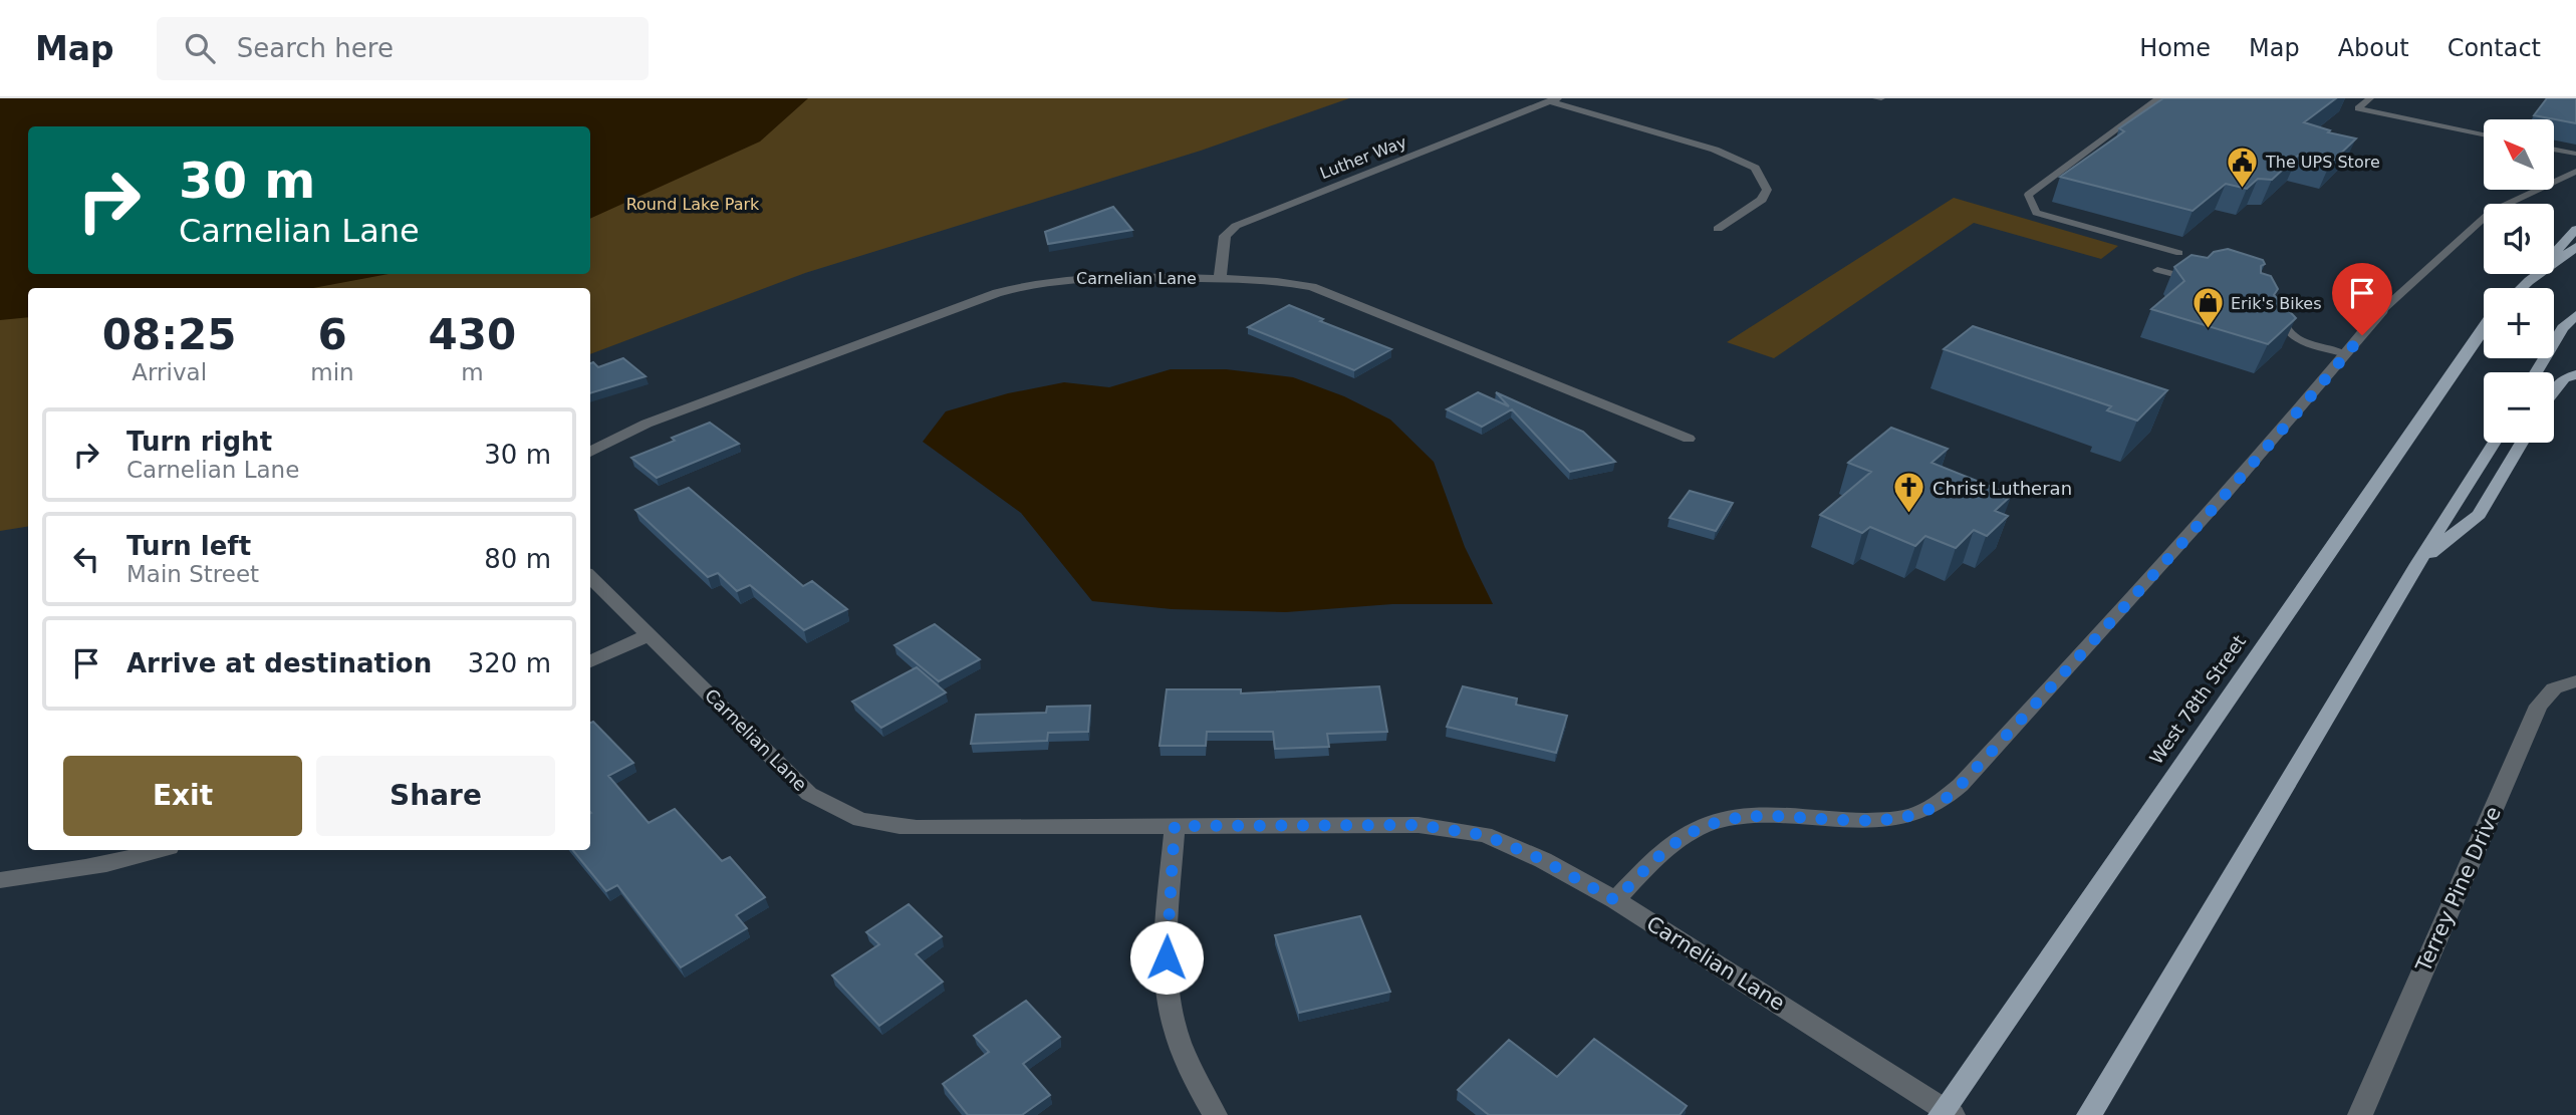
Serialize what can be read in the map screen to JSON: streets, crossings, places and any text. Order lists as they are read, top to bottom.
{
  "streets": {
    "main road": ["West 78th Street"],
    "street": ["Luther Way", "Carnelian Lane", "Terrey Pine Drive"]
  },
  "crossings": [
    ["Luther Way", "Carnelian Lane"],
    ["Carnelian Lane", "West 78th Street"]
  ],
  "parks": ["Round Lake Park"],
  "places": {
    "public building": ["The UPS Store"],
    "shop": ["Erik's Bikes"],
    "church": ["Christ Lutheran"]
  },
  "north": "top left",
  "page": {
    "header": "Map",
    "search": "Search here",
    "nav": [
      "Home",
      "Map",
      "About",
      "Contact"
    ],
    "map_buttons": ["+", "−"],
    "turn": ["30 m", "Carnelian Lane"],
    "eta": [
      "08:25",
      "Arrival",
      "6",
      "min",
      "430",
      "m"
    ],
    "list": [
      {
        "name": "Turn right",
        "note": "Carnelian Lane",
        "value": "30 m"
      },
      {
        "name": "Turn left",
        "note": "Main Street",
        "value": "80 m"
      },
      {
        "name": "Arrive at destination",
        "value": "320 m"
      }
    ],
    "buttons": ["Exit", "Share"]
  }
}
